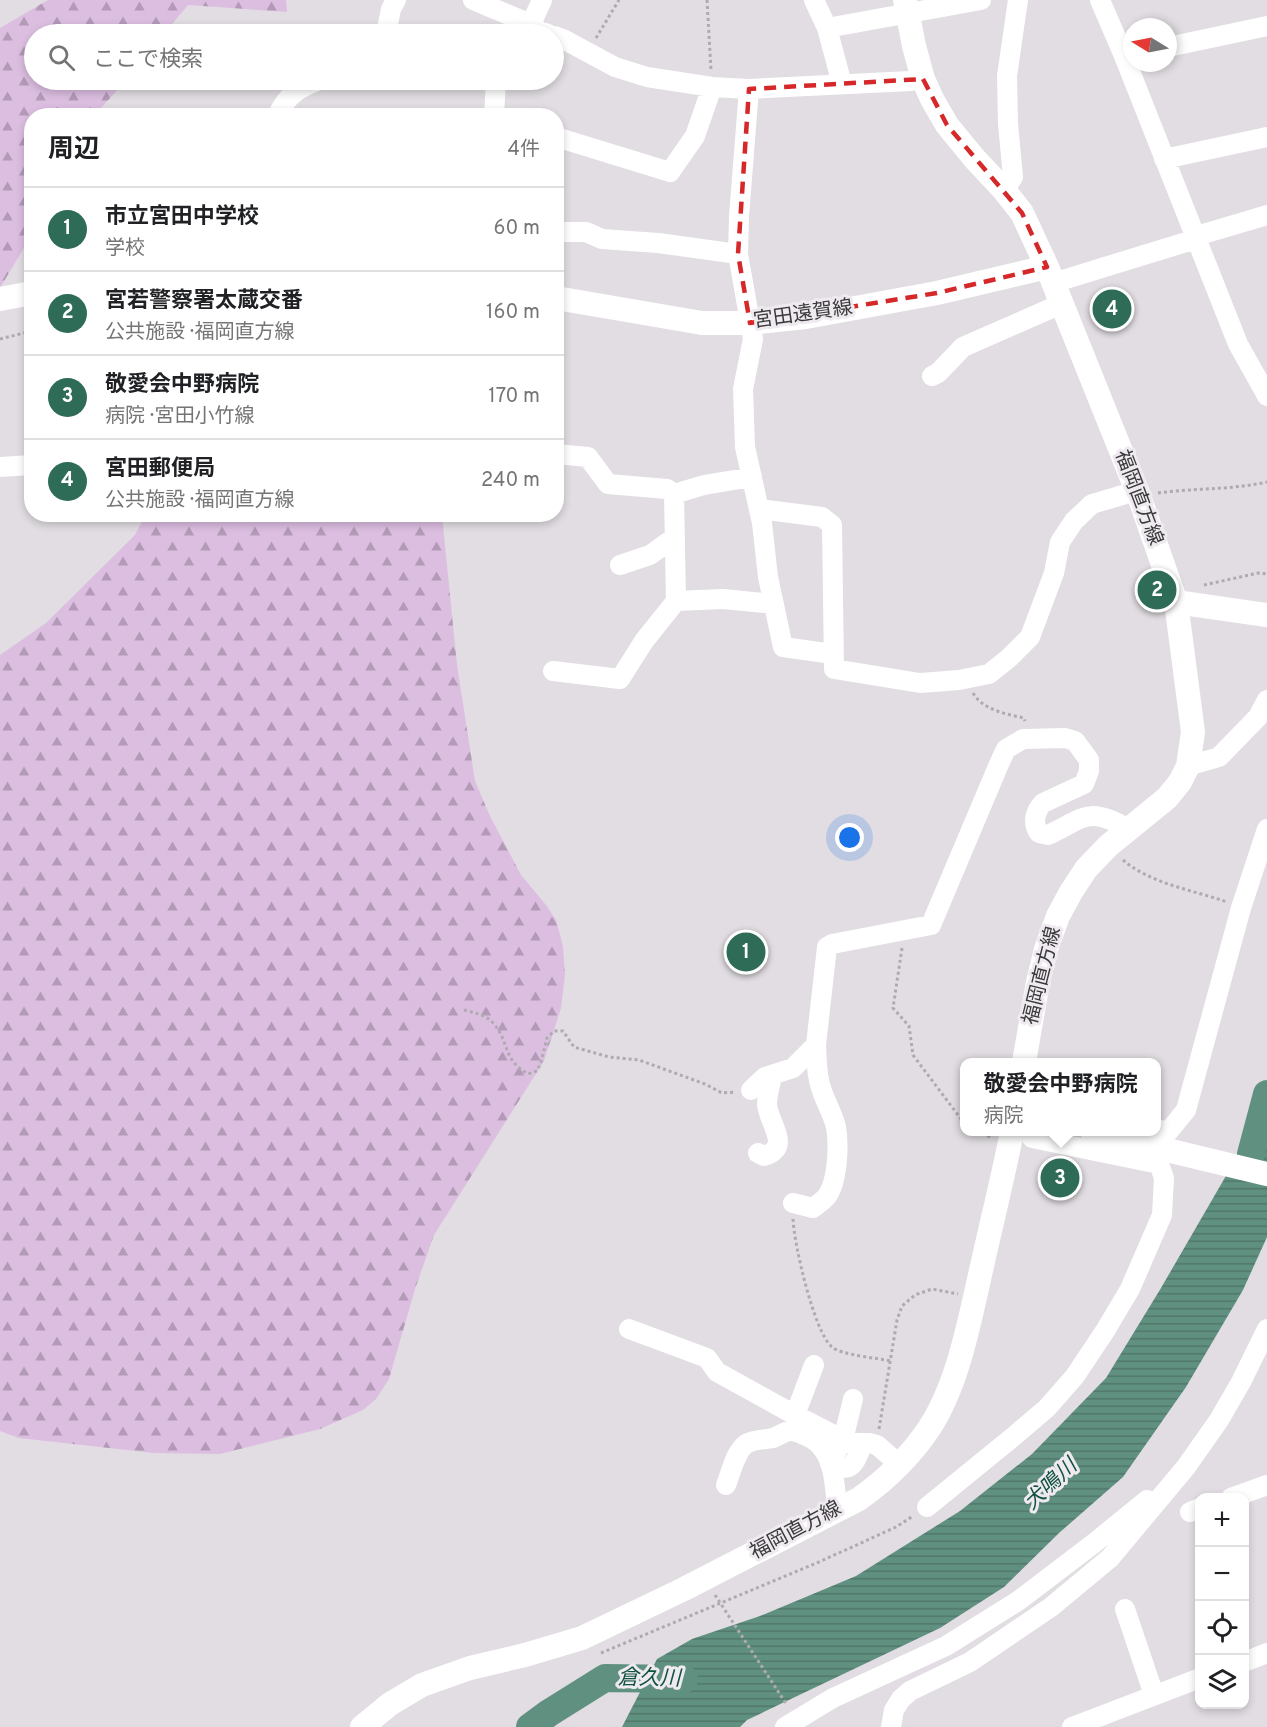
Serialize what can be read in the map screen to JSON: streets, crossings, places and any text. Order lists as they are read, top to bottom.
{
  "streets": {
    "main road": ["宮田遠賀線", "福岡直方線"]
  },
  "crossings": [
    ["宮田遠賀線", "福岡直方線"]
  ],
  "water": ["犬鳴川", "倉久川"],
  "north": "left",
  "page": {
    "search": "ここで検索",
    "heading": ["周辺", "4件"],
    "list": [
      {
        "mark": "1",
        "name": "市立宮田中学校",
        "note": "学校",
        "value": "60 m"
      },
      {
        "mark": "2",
        "name": "宮若警察署太蔵交番",
        "note": "公共施設 · 福岡直方線",
        "value": "160 m"
      },
      {
        "mark": "3",
        "name": "敬愛会中野病院",
        "note": "病院 · 宮田小竹線",
        "value": "170 m"
      },
      {
        "mark": "4",
        "name": "宮田郵便局",
        "note": "公共施設 · 福岡直方線",
        "value": "240 m"
      }
    ],
    "pins": [
      "4",
      "2",
      "1",
      "3"
    ],
    "popup": ["敬愛会中野病院", "病院"],
    "map_buttons": ["+", "−"]
  }
}
